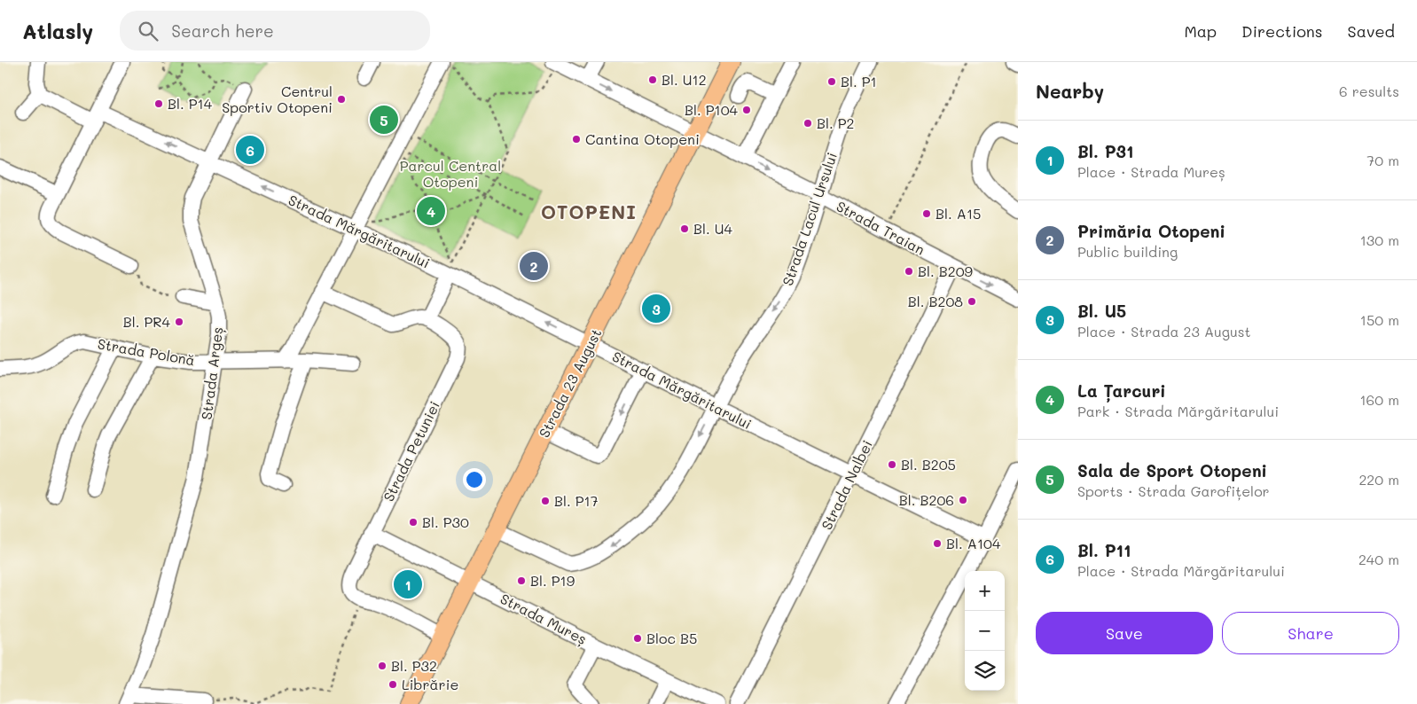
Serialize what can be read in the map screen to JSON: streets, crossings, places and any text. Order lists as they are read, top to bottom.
{
  "streets": {
    "main road": ["Strada 23 August"],
    "street": [
      "Strada Lacul Ursului",
      "Strada Traian",
      "Strada Mărgăritarului",
      "Strada Polonă",
      "Strada Argeș",
      "Strada Petuniei",
      "Strada Nalbei",
      "Strada Mureș"
    ]
  },
  "crossings": [
    ["Strada Lacul Ursului", "Strada Traian"],
    ["Strada Lacul Ursului", "Strada Mărgăritarului"],
    ["Strada Lacul Ursului", "Strada 23 August"],
    ["Strada Traian", "Strada 23 August"],
    ["Strada Traian", "Strada Nalbei"],
    ["Strada Mărgăritarului", "Strada Argeș"],
    ["Strada Mărgăritarului", "Strada 23 August"],
    ["Strada Mărgăritarului", "Strada Nalbei"],
    ["Strada Polonă", "Strada Argeș"],
    ["Strada 23 August", "Strada Mureș"],
    ["Strada Petuniei", "Strada Mureș"]
  ],
  "one_way": ["Strada Lacul Ursului", "Strada Traian", "Strada Mărgăritarului"],
  "districts": ["OTOPENI"],
  "parks": ["Parcul Central Otopeni"],
  "places": [
    "Bl. U12",
    "Bl. P1",
    "Centrul Sportiv Otopeni",
    "Bl. P14",
    "Bl. P104",
    "Bl. P2",
    "Cantina Otopeni",
    "Bl. A15",
    "Bl. U4",
    "Bl. B209",
    "Bl. B208",
    "Bl. PR4",
    "Bl. B205",
    "Bl. B206",
    "Bl. P17",
    "Bl. P30",
    "Bl. A104",
    "Bl. P19",
    "Bloc B5",
    "Bl. P32",
    "Librărie"
  ],
  "page": {
    "header": "Atlasly",
    "search": "Search here",
    "nav": ["Map", "Directions", "Saved"],
    "heading": ["Nearby", "6 results"],
    "pins": [
      "5",
      "6",
      "4",
      "2",
      "3",
      "1"
    ],
    "list": [
      {
        "mark": "1",
        "name": "Bl. P31",
        "note": "Place · Strada Mureș",
        "value": "70 m"
      },
      {
        "mark": "2",
        "name": "Primăria Otopeni",
        "note": "Public building",
        "value": "130 m"
      },
      {
        "mark": "3",
        "name": "Bl. U5",
        "note": "Place · Strada 23 August",
        "value": "150 m"
      },
      {
        "mark": "4",
        "name": "La Țarcuri",
        "note": "Park · Strada Mărgăritarului",
        "value": "160 m"
      },
      {
        "mark": "5",
        "name": "Sala de Sport Otopeni",
        "note": "Sports · Strada Garofițelor",
        "value": "220 m"
      },
      {
        "mark": "6",
        "name": "Bl. P11",
        "note": "Place · Strada Mărgăritarului",
        "value": "240 m"
      }
    ],
    "map_buttons": ["+", "−"],
    "buttons": ["Save", "Share"]
  }
}
